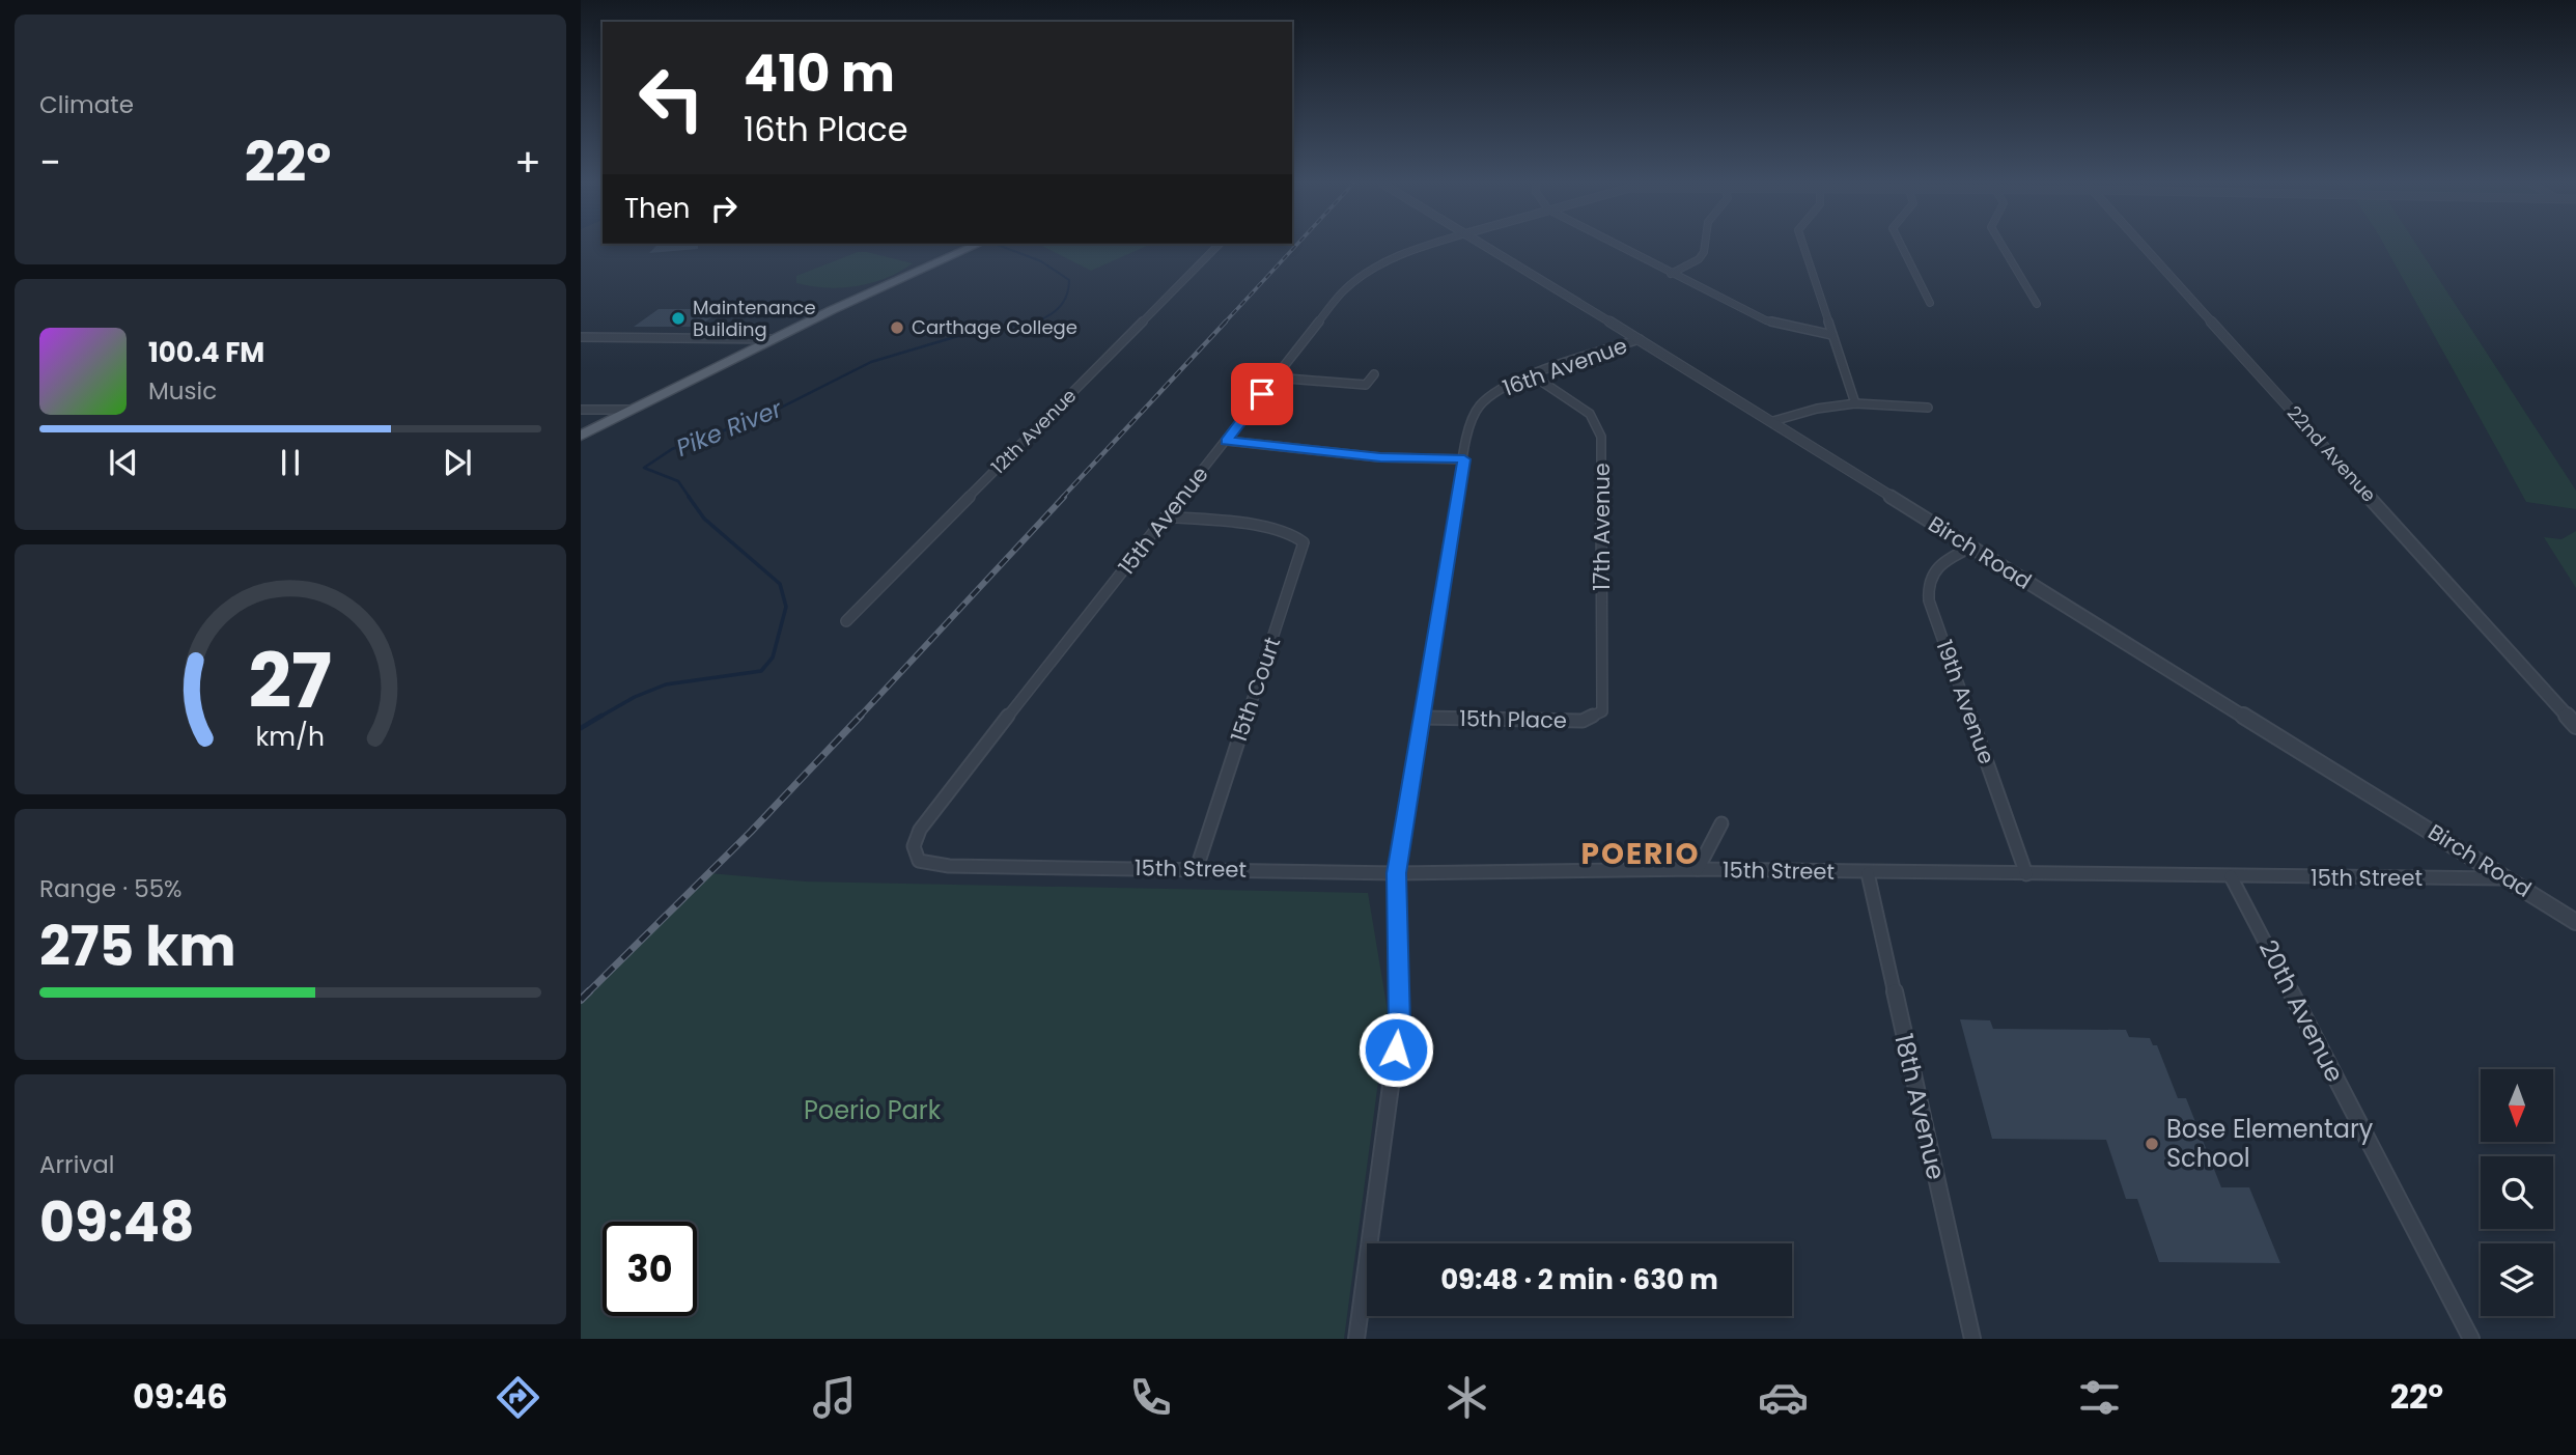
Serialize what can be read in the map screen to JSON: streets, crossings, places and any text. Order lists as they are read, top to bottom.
{
  "streets": {
    "street": [
      "16th Avenue",
      "12th Avenue",
      "22nd Avenue",
      "15th Avenue",
      "17th Avenue",
      "Birch Road",
      "15th Court",
      "19th Avenue",
      "15th Place",
      "15th Street",
      "20th Avenue",
      "18th Avenue"
    ]
  },
  "crossings": [
    ["16th Avenue", "17th Avenue"],
    ["16th Avenue", "Birch Road"],
    ["16th Avenue", "15th Place"],
    ["16th Avenue", "15th Street"],
    ["15th Avenue", "15th Court"],
    ["15th Avenue", "15th Street"],
    ["17th Avenue", "15th Place"],
    ["Birch Road", "19th Avenue"],
    ["Birch Road", "15th Street"],
    ["15th Court", "15th Street"],
    ["19th Avenue", "15th Street"],
    ["15th Street", "20th Avenue"],
    ["15th Street", "18th Avenue"]
  ],
  "districts": ["POERIO"],
  "water": ["Pike River"],
  "parks": ["Poerio Park"],
  "places": ["Maintenance Building", "Carthage College", "Bose Elementary School"],
  "north": "bottom",
  "page": {
    "tile": [
      "Climate",
      ["Range · 55%", "275 km"],
      ["Arrival", "09:48"]
    ],
    "turn": ["410 m", "16th Place"],
    "heat": ["−", "22°", "+"],
    "then": "Then",
    "song": ["100.4 FM", "Music"],
    "limit": "30",
    "trip": "09:48 · 2 min · 630 m",
    "tabs": ["09:46", "22°"],
    "gauge": ["27", "km/h"]
  }
}
